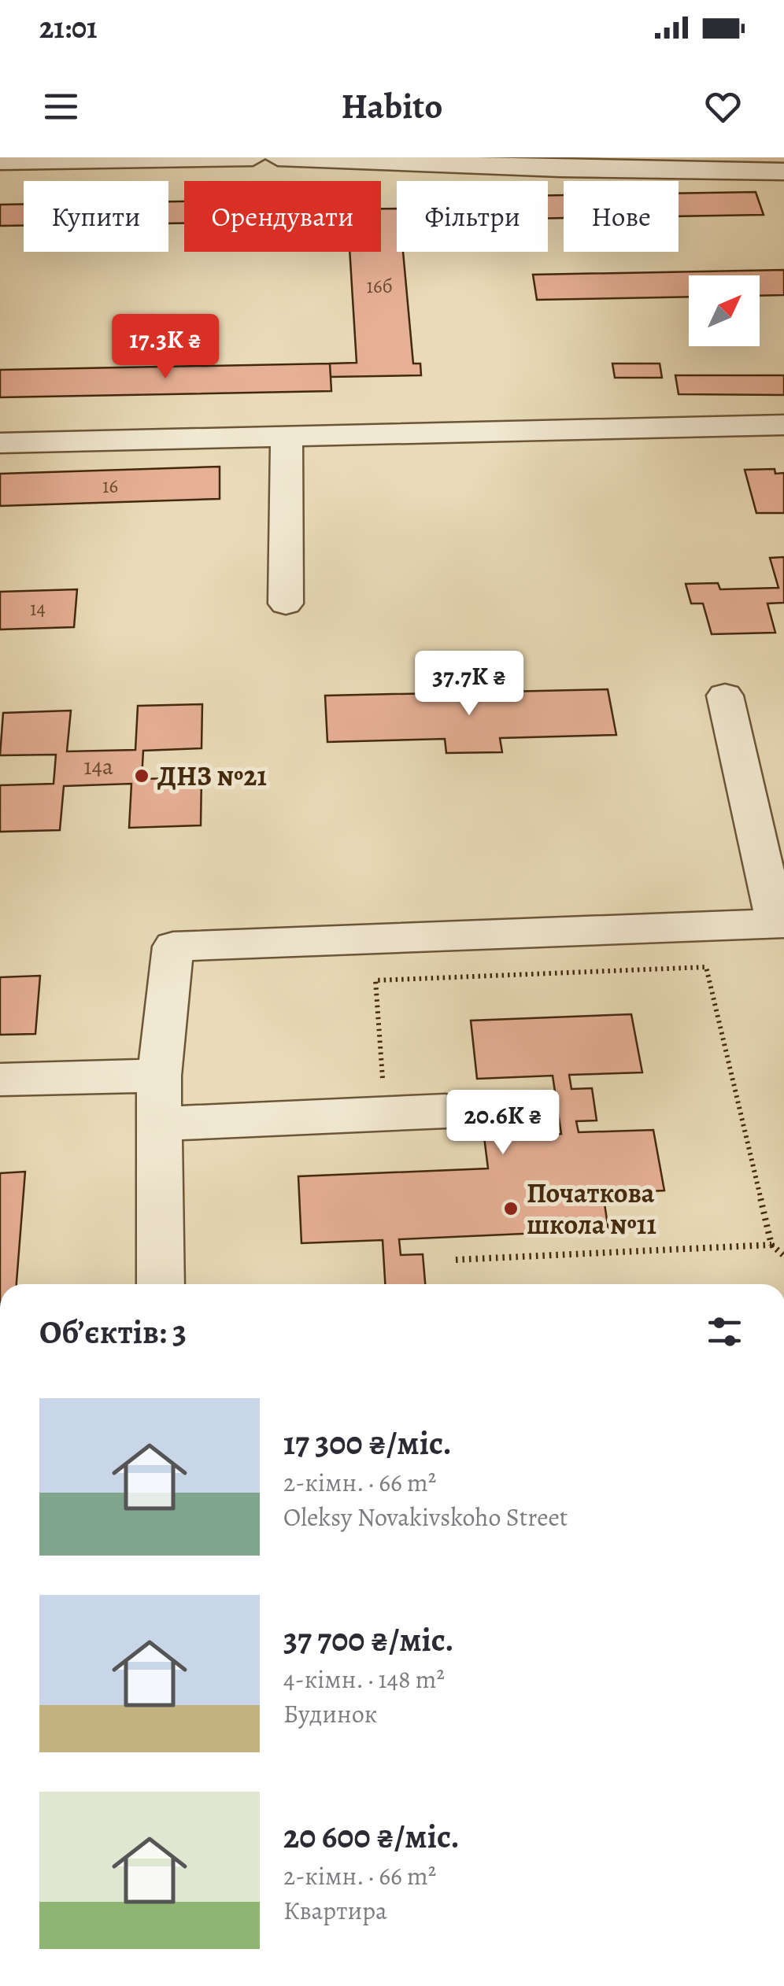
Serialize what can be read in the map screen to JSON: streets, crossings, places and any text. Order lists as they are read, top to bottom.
{
  "places": ["ДНЗ №21", "Початкова школа №11"],
  "house_numbers": [
    "16б",
    "16",
    "14",
    "14а"
  ],
  "north": "top right",
  "page": {
    "status": "21:01",
    "header": "Habito",
    "chip": [
      "Купити",
      "Орендувати",
      "Фільтри",
      "Нове"
    ],
    "price": ["17.3K ₴", "37.7K ₴", "20.6K ₴"],
    "heading": "Об’єктів: 3",
    "list": [
      {
        "name": "17 300 ₴/міс.",
        "note": "2-кімн. · 66 m² · Oleksy Novakivskoho Street"
      },
      {
        "name": "37 700 ₴/міс.",
        "note": "4-кімн. · 148 m² · Будинок"
      },
      {
        "name": "20 600 ₴/міс.",
        "note": "2-кімн. · 66 m² · Квартира"
      }
    ]
  }
}
